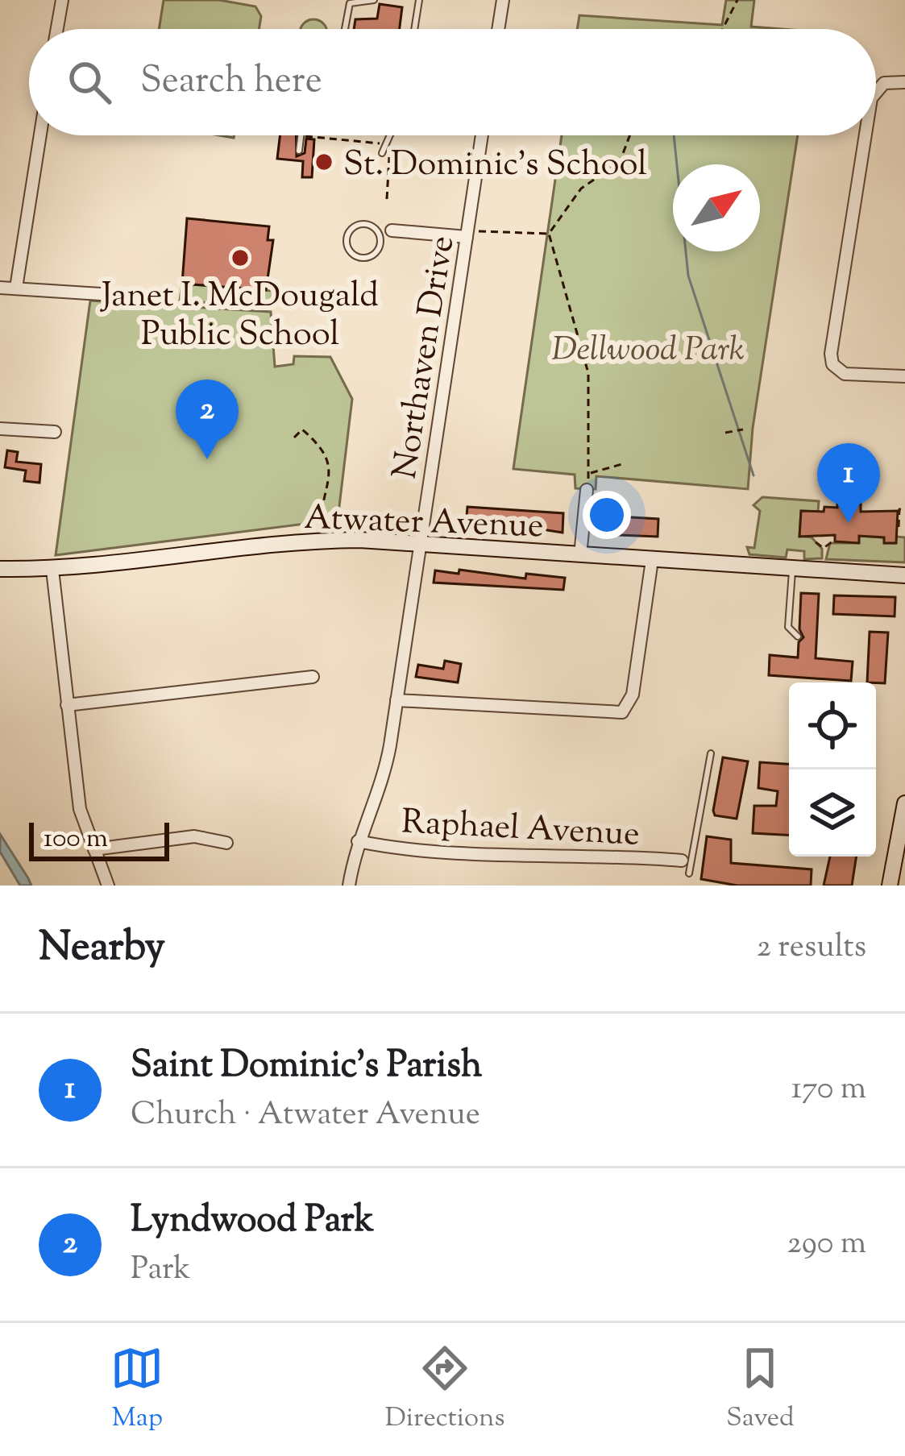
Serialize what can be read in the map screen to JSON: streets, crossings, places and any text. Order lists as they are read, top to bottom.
{
  "streets": {
    "street": ["Northaven Drive", "Atwater Avenue", "Raphael Avenue"]
  },
  "crossings": [
    ["Northaven Drive", "Atwater Avenue"],
    ["Northaven Drive", "Raphael Avenue"]
  ],
  "parks": ["Dellwood Park"],
  "places": ["St. Dominic's School", "Janet I. McDougald Public School"],
  "scale_bar": "100 m",
  "north": "top right",
  "page": {
    "search": "Search here",
    "pins": ["2", "1"],
    "scale": "100 m",
    "heading": ["Nearby", "2 results"],
    "list": [
      {
        "mark": "1",
        "name": "Saint Dominic's Parish",
        "note": "Church · Atwater Avenue",
        "value": "170 m"
      },
      {
        "mark": "2",
        "name": "Lyndwood Park",
        "note": "Park",
        "value": "290 m"
      }
    ],
    "nav": ["Map", "Directions", "Saved"]
  }
}
